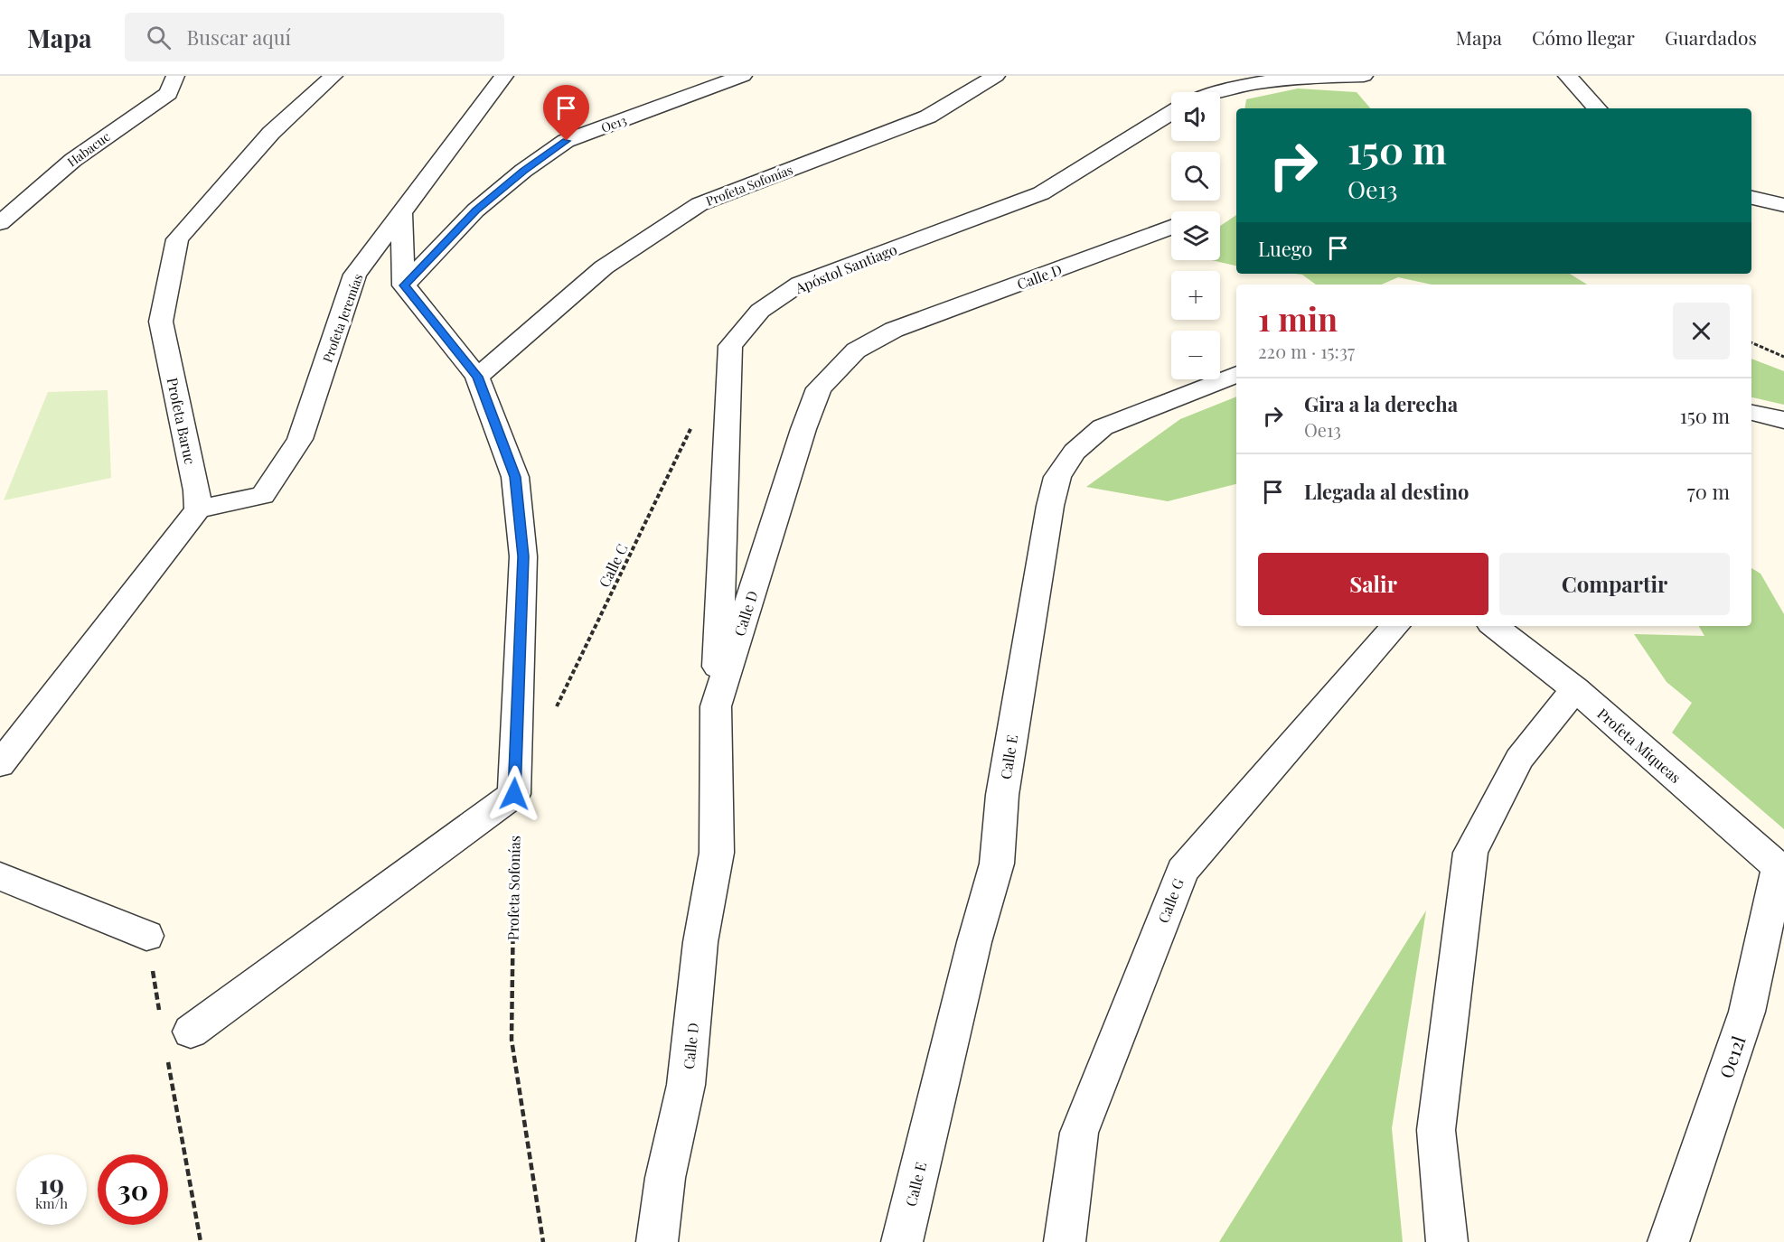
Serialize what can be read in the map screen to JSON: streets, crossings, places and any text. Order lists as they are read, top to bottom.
{
  "streets": {
    "street": [
      "Oe13",
      "Habacuc",
      "Profeta Sofonías",
      "Apóstol Santiago",
      "Calle D",
      "Profeta Jeremías",
      "Profeta Baruc",
      "Profeta Miqueas",
      "Calle E",
      "Calle G",
      "Oe12l"
    ],
    "path": ["Calle C"]
  },
  "crossings": [
    ["Apóstol Santiago", "Calle D"],
    ["Profeta Jeremías", "Profeta Baruc"],
    ["Profeta Miqueas", "Oe12l"]
  ],
  "page": {
    "header": "Mapa",
    "search": "Buscar aquí",
    "nav": ["Mapa", "Cómo llegar", "Guardados"],
    "map_buttons": ["+", "−"],
    "turn": ["150 m", "Oe13"],
    "then": "Luego",
    "heading": ["1 min", "220 m · 15:37"],
    "list": [
      {
        "name": "Gira a la derecha",
        "note": "Oe13",
        "value": "150 m"
      },
      {
        "name": "Llegada al destino",
        "value": "70 m"
      }
    ],
    "buttons": ["Salir", "Compartir"],
    "speed": "19 km/h",
    "limit": "30"
  }
}
